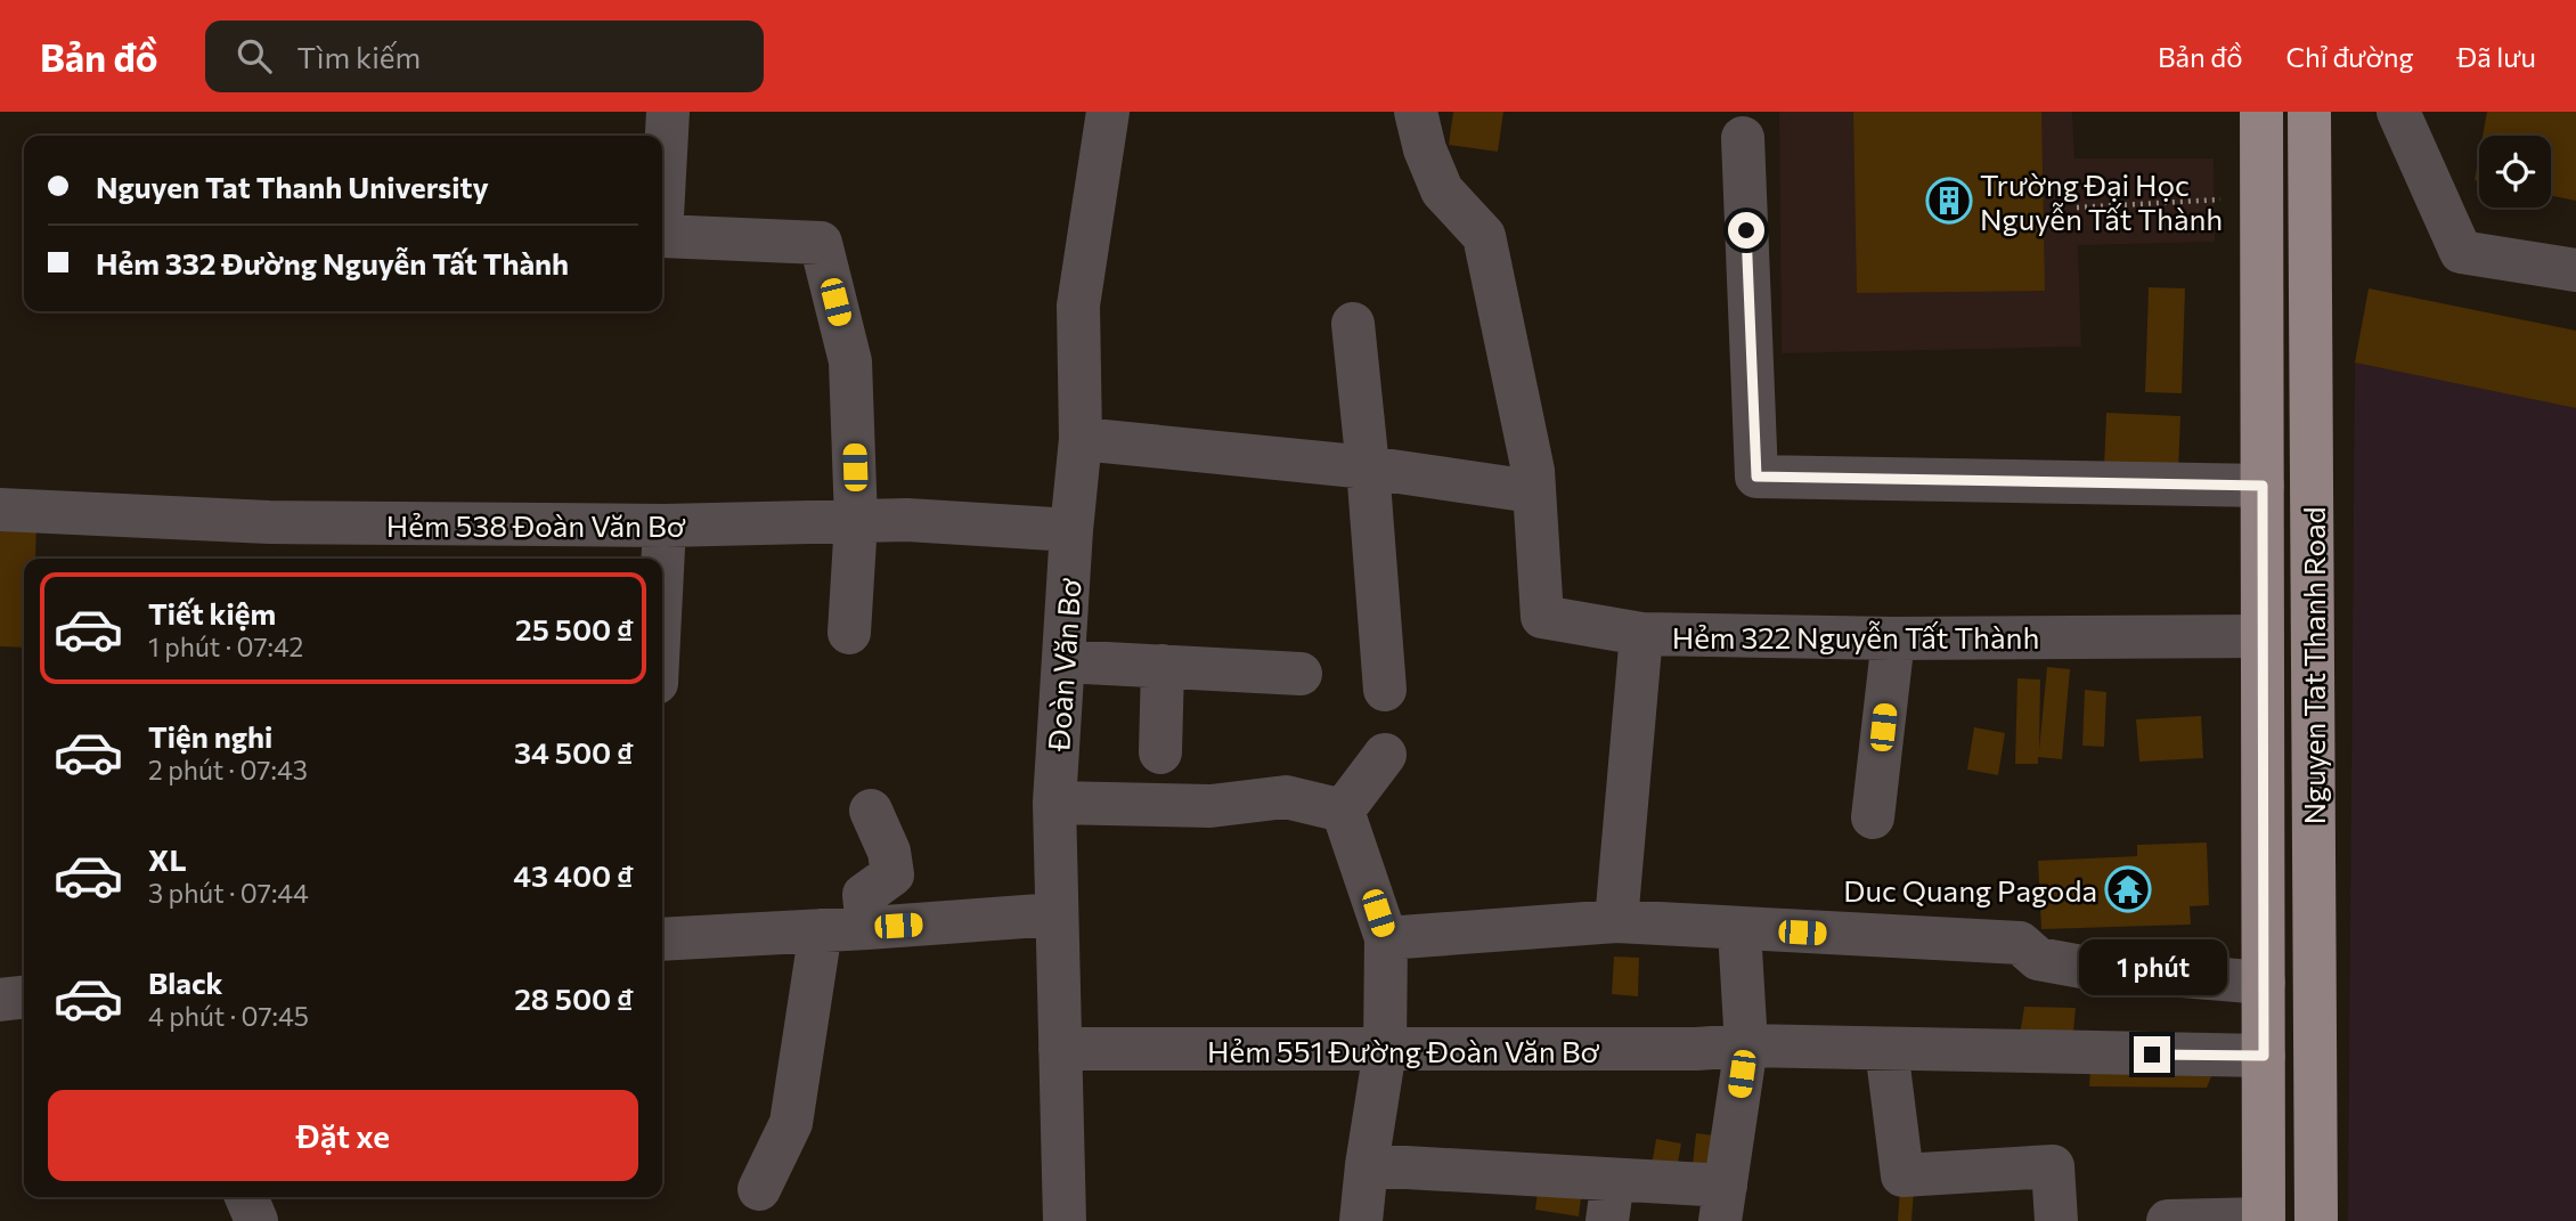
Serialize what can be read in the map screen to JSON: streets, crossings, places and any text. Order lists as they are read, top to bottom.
{
  "streets": {
    "main road": ["Nguyen Tat Thanh Road"],
    "street": [
      "Hẻm 538 Đoàn Văn Bơ",
      "Hẻm 322 Nguyễn Tất Thành",
      "Đoàn Văn Bơ",
      "Hẻm 551 Đường Đoàn Văn Bơ"
    ]
  },
  "crossings": [
    ["Hẻm 538 Đoàn Văn Bơ", "Đoàn Văn Bơ"],
    ["Hẻm 322 Nguyễn Tất Thành", "Nguyen Tat Thanh Road"],
    ["Đoàn Văn Bơ", "Hẻm 551 Đường Đoàn Văn Bơ"],
    ["Nguyen Tat Thanh Road", "Hẻm 551 Đường Đoàn Văn Bơ"]
  ],
  "places": {
    "building": ["Trường Đại Học Nguyễn Tất Thành"],
    "temple": ["Duc Quang Pagoda"]
  },
  "page": {
    "header": "Bản đồ",
    "search": "Tìm kiếm",
    "nav": ["Bản đồ", "Chỉ đường", "Đã lưu"],
    "banner": ["Nguyen Tat Thanh University", "Hẻm 332 Đường Nguyễn Tất Thành"],
    "list": [
      {
        "name": "Tiết kiệm",
        "note": "1 phút · 07:42",
        "value": "25 500 ₫"
      },
      {
        "name": "Tiện nghi",
        "note": "2 phút · 07:43",
        "value": "34 500 ₫"
      },
      {
        "name": "XL",
        "note": "3 phút · 07:44",
        "value": "43 400 ₫"
      },
      {
        "name": "Black",
        "note": "4 phút · 07:45",
        "value": "28 500 ₫"
      }
    ],
    "bubble": "1 phút",
    "buttons": "Đặt xe"
  }
}
